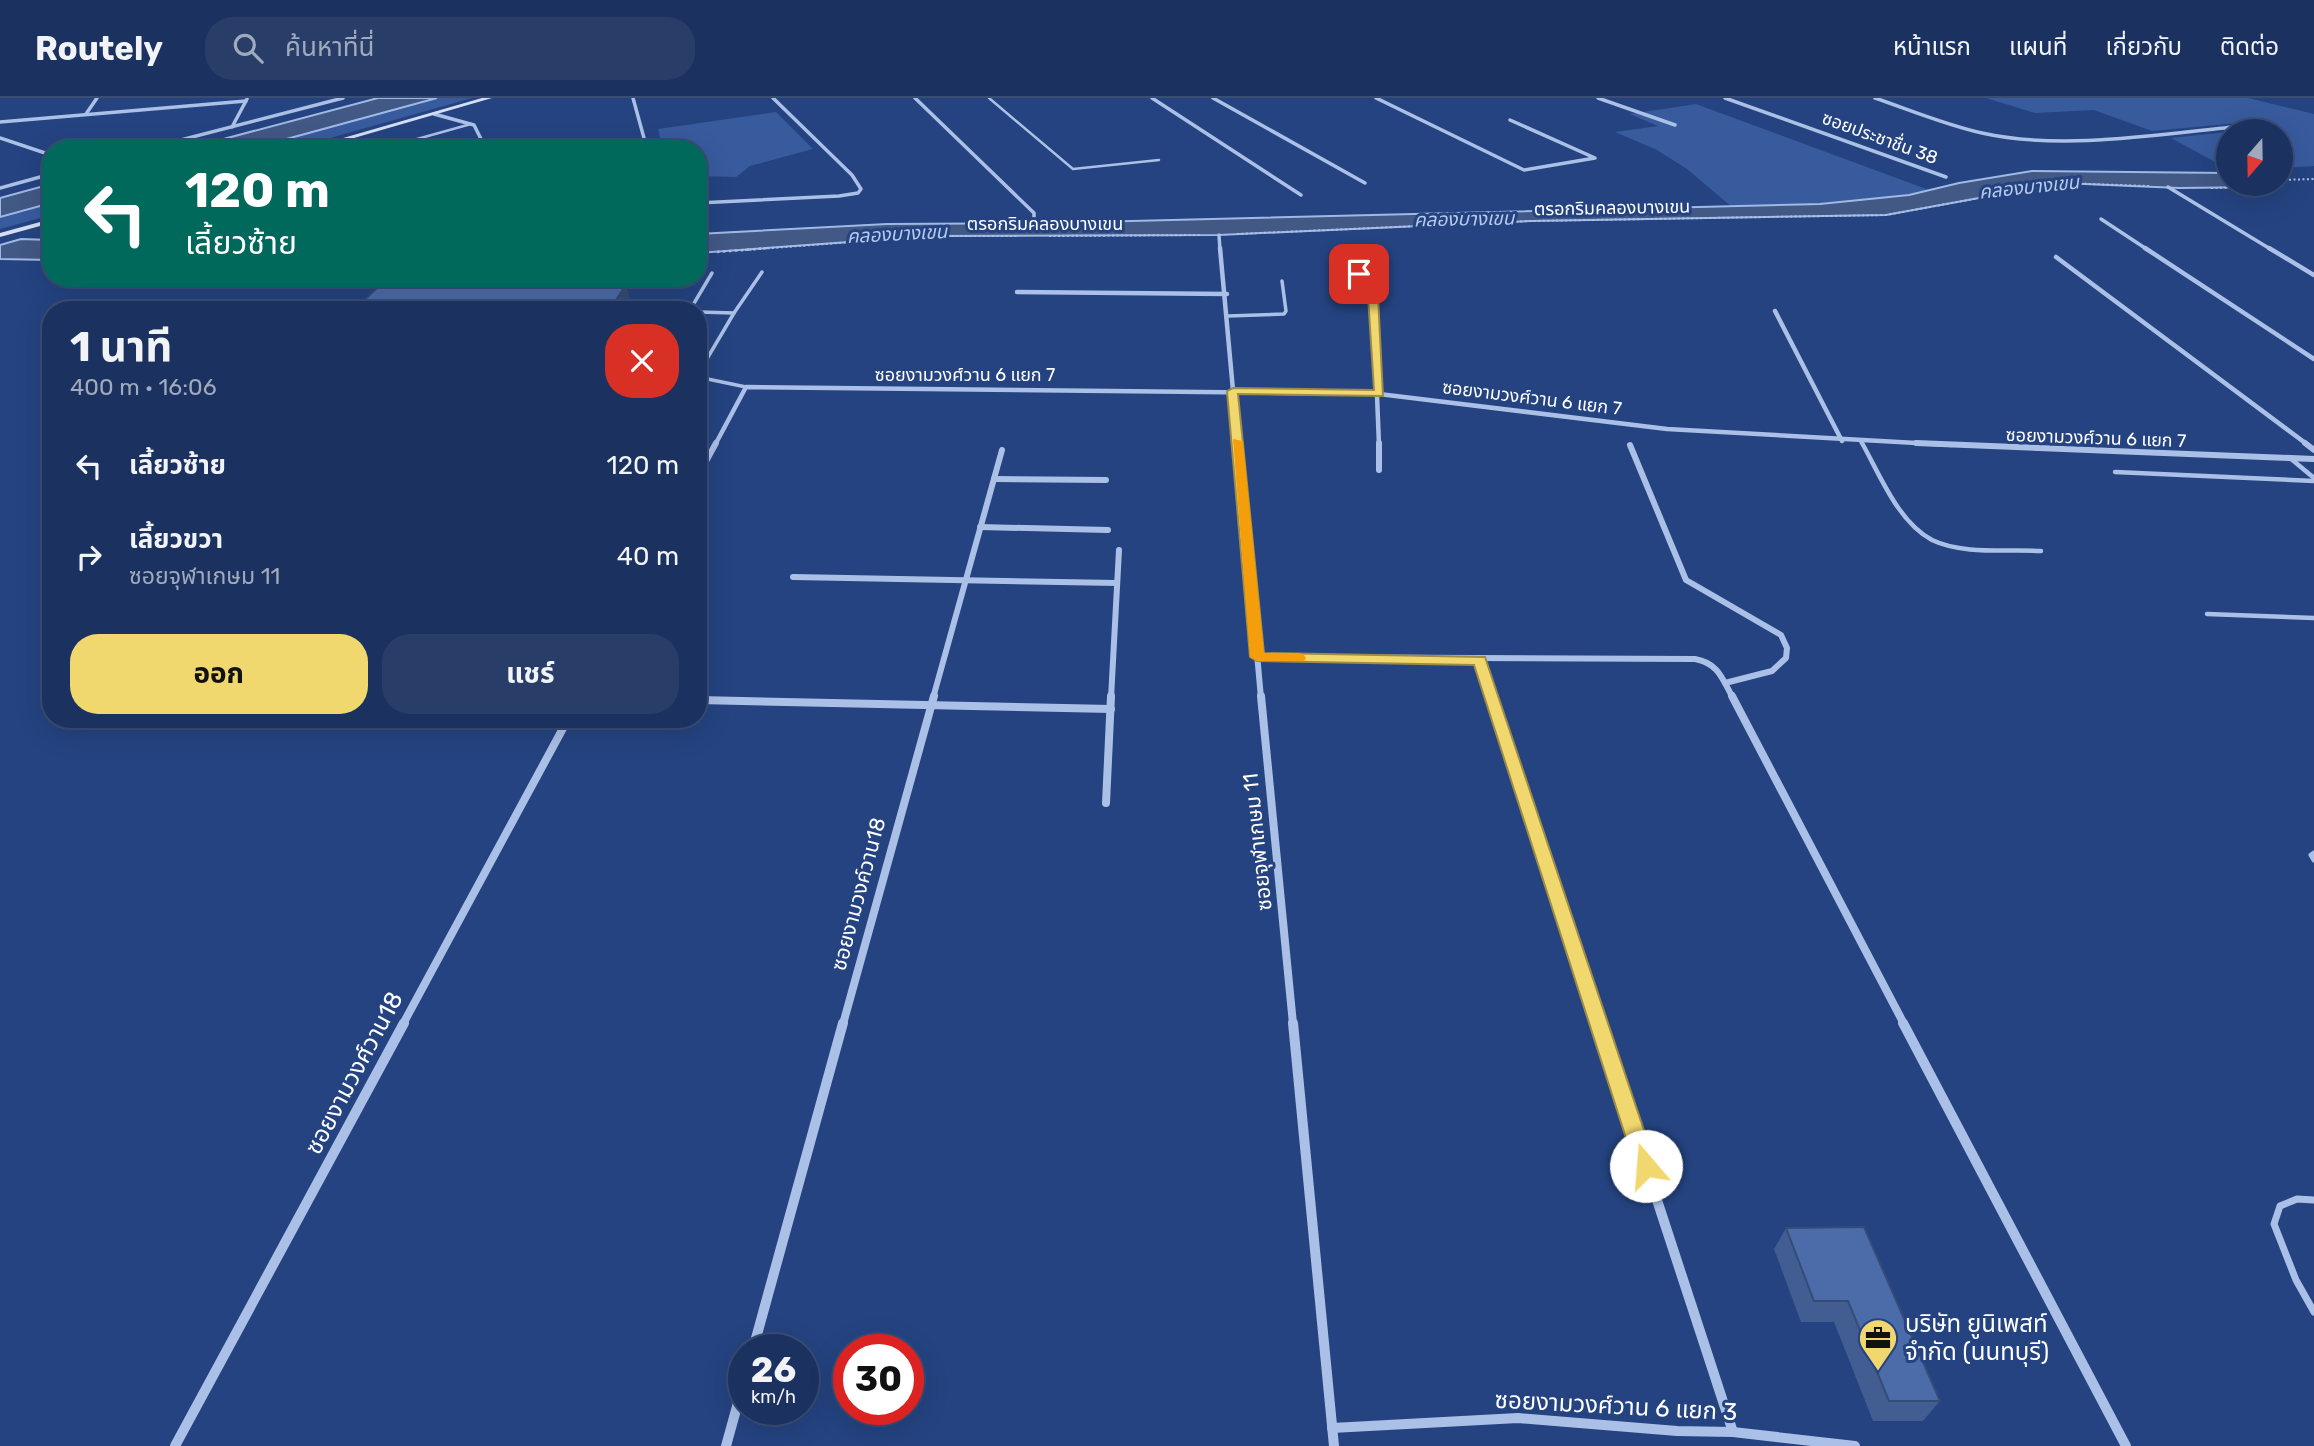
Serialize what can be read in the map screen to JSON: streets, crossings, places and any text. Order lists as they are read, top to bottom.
{
  "streets": {
    "street": [
      "ซอยประชาชื่น 38",
      "ซอยงามวงศ์วาน 6 แยก 7",
      "ซอยจุฬาเกษม 11",
      "ซอยงามวงค์วาน18",
      "ซอยงามวงศ์วาน18",
      "ซอยงามวงศ์วาน 6 แยก 3"
    ],
    "path": ["ตรอกริมคลองบางเขน"]
  },
  "crossings": [
    ["ตรอกริมคลองบางเขน", "ซอยจุฬาเกษม 11"],
    ["ซอยงามวงศ์วาน 6 แยก 7", "ซอยจุฬาเกษม 11"],
    ["ซอยจุฬาเกษม 11", "ซอยงามวงศ์วาน 6 แยก 3"]
  ],
  "water": ["คลองบางเขน"],
  "places": {
    "office": ["บริษัท ยูนิเพสท์ จำกัด (นนทบุรี)"]
  },
  "north": "bottom",
  "page": {
    "header": "Routely",
    "search": "ค้นหาที่นี่",
    "nav": [
      "หน้าแรก",
      "แผนที่",
      "เกี่ยวกับ",
      "ติดต่อ"
    ],
    "turn": ["120 m", "เลี้ยวซ้าย"],
    "heading": ["1 นาที", "400 m · 16:06"],
    "list": [
      {
        "name": "เลี้ยวซ้าย",
        "value": "120 m"
      },
      {
        "name": "เลี้ยวขวา",
        "note": "ซอยจุฬาเกษม 11",
        "value": "40 m"
      }
    ],
    "buttons": ["ออก", "แชร์"],
    "speed": "26 km/h",
    "limit": "30"
  }
}
